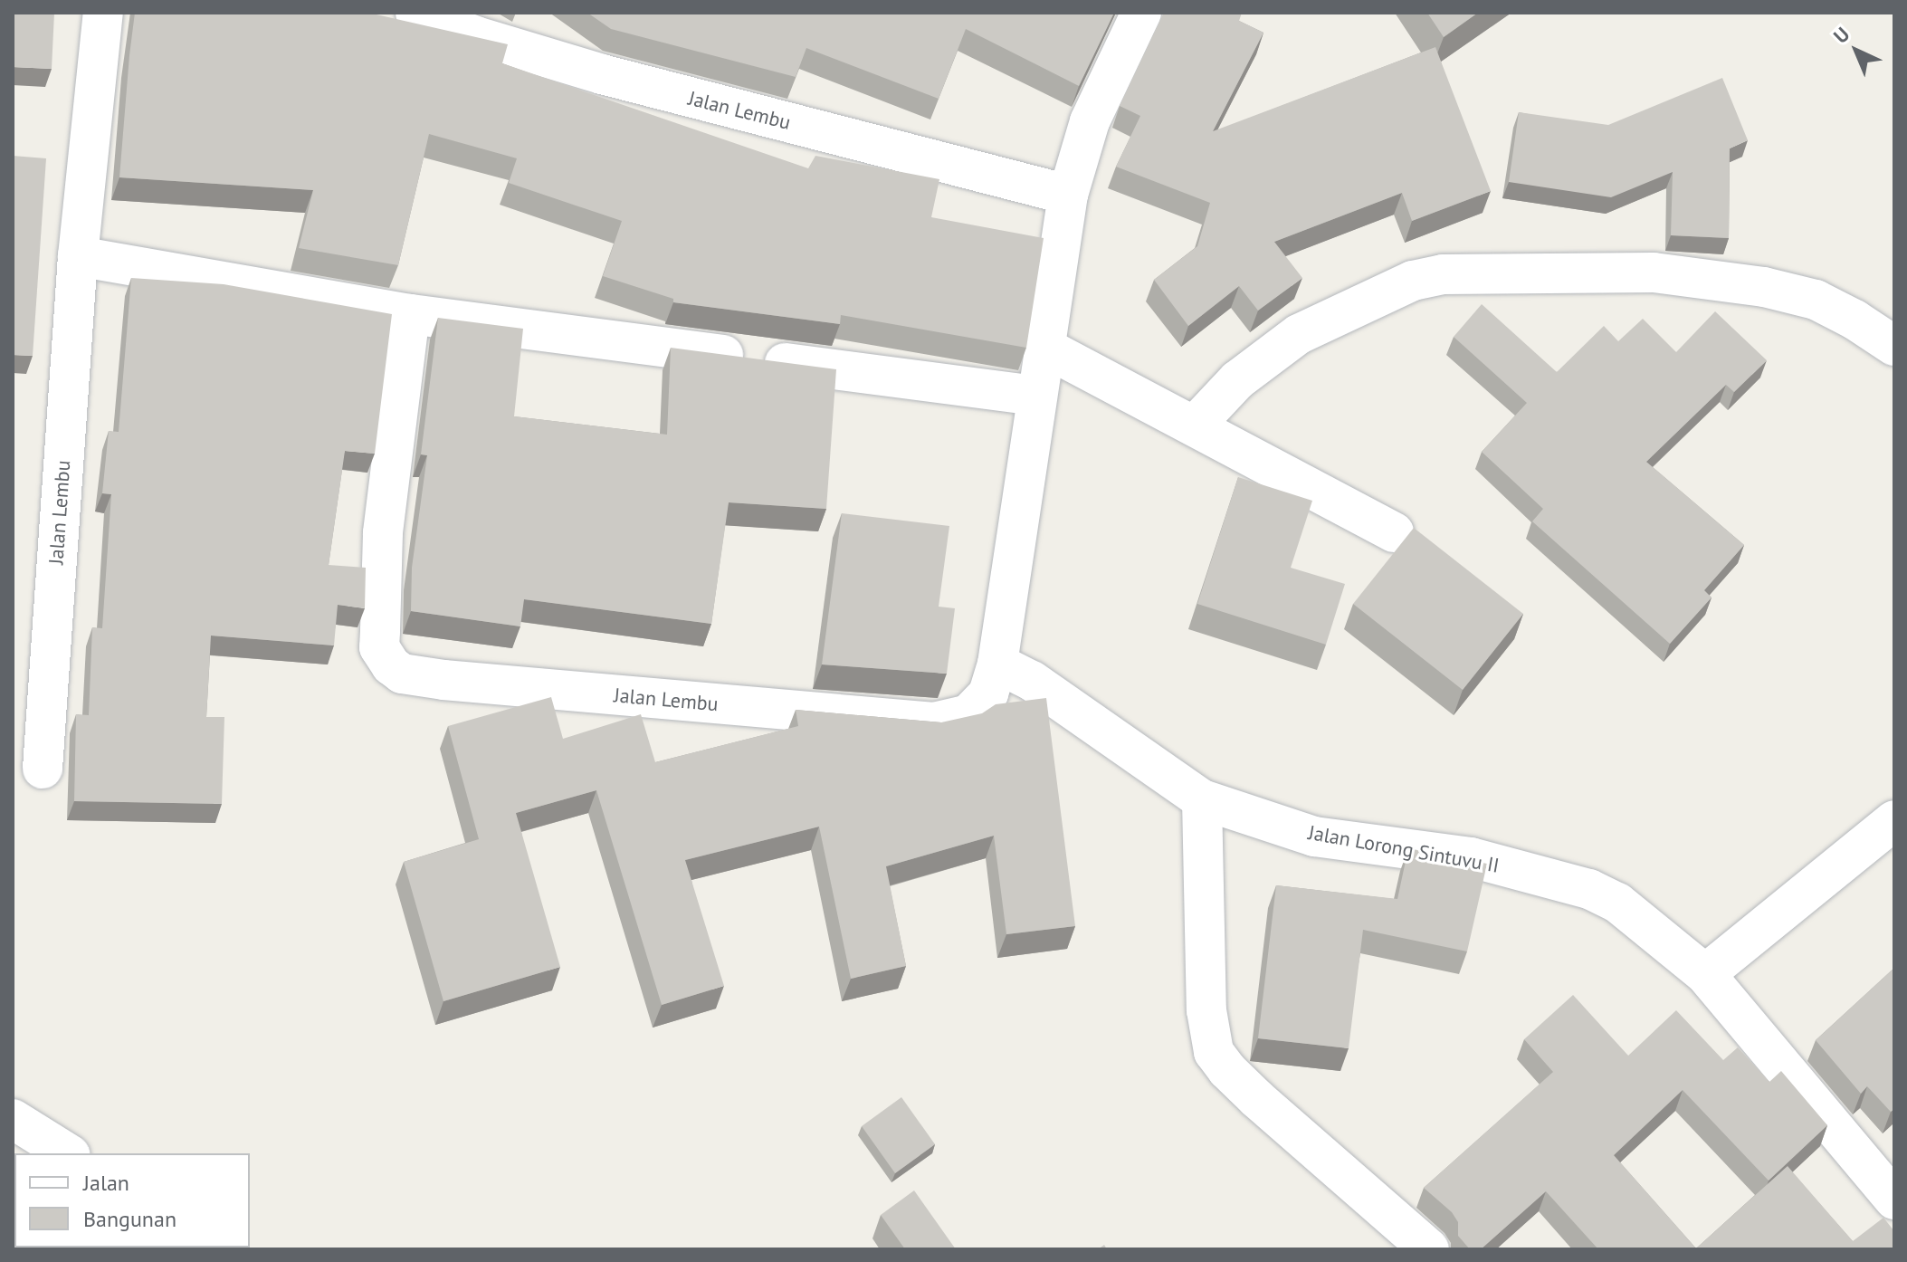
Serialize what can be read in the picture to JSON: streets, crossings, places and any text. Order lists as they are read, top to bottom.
{
  "streets": {
    "street": ["Jalan Lembu", "Jalan Lorong Sintuvu II"]
  },
  "crossings": [
    ["Jalan Lembu", "Jalan Lorong Sintuvu II"]
  ],
  "legend": ["Jalan", "Bangunan"],
  "north": "top left"
}
